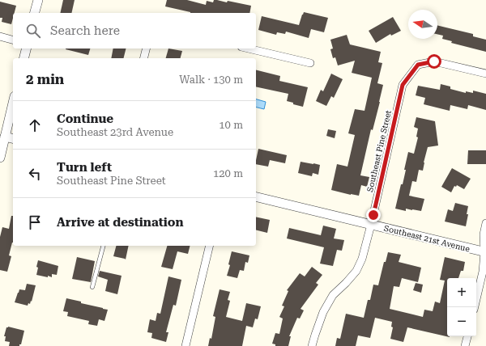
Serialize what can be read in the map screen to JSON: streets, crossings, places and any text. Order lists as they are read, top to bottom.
{
  "streets": {
    "street": ["Southeast Pine Street", "Southeast 21st Avenue"]
  },
  "crossings": [
    ["Southeast Pine Street", "Southeast 21st Avenue"]
  ],
  "north": "left",
  "page": {
    "search": "Search here",
    "heading": ["2 min", "Walk · 130 m"],
    "list": [
      ["Continue", "Southeast 23rd Avenue", "10 m"],
      ["Turn left", "Southeast Pine Street", "120 m"],
      "Arrive at destination"
    ],
    "map_buttons": ["+", "−"]
  }
}
